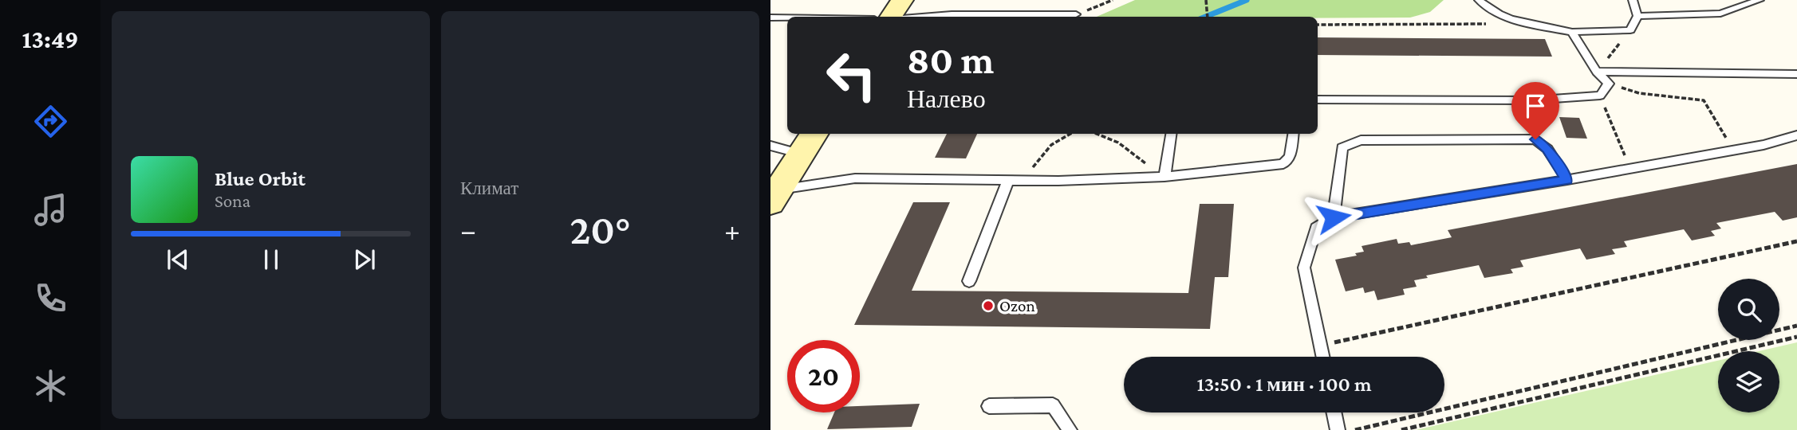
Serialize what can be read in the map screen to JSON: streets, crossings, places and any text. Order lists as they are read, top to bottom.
{
  "places": ["Ozon"],
  "page": {
    "tabs": "13:49",
    "tile": "Климат",
    "turn": ["80 m", "Налево"],
    "song": ["Blue Orbit", "Sona"],
    "heat": ["−", "20°", "+"],
    "limit": "20",
    "trip": "13:50 · 1 мин · 100 m"
  }
}
